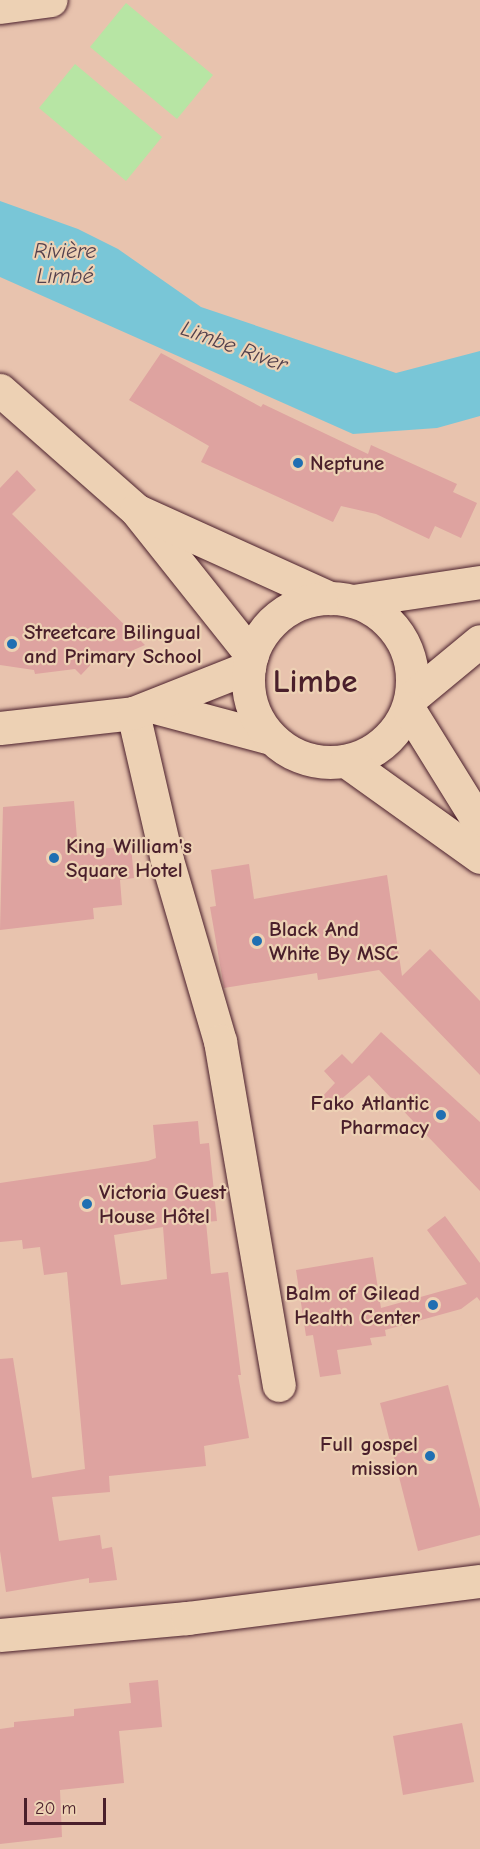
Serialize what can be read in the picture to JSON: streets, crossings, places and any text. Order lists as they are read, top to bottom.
{
  "districts": ["Limbe"],
  "water": ["Rivière Limbé", "Limbe River"],
  "places": [
    "Neptune",
    "Streetcare Bilingual and Primary School",
    "King William's Square Hotel",
    "Black And White By MSC",
    "Fako Atlantic Pharmacy",
    "Victoria Guest House Hôtel",
    "Balm of Gilead Health Center",
    "Full gospel mission"
  ],
  "scale_bar": "20 m"
}
